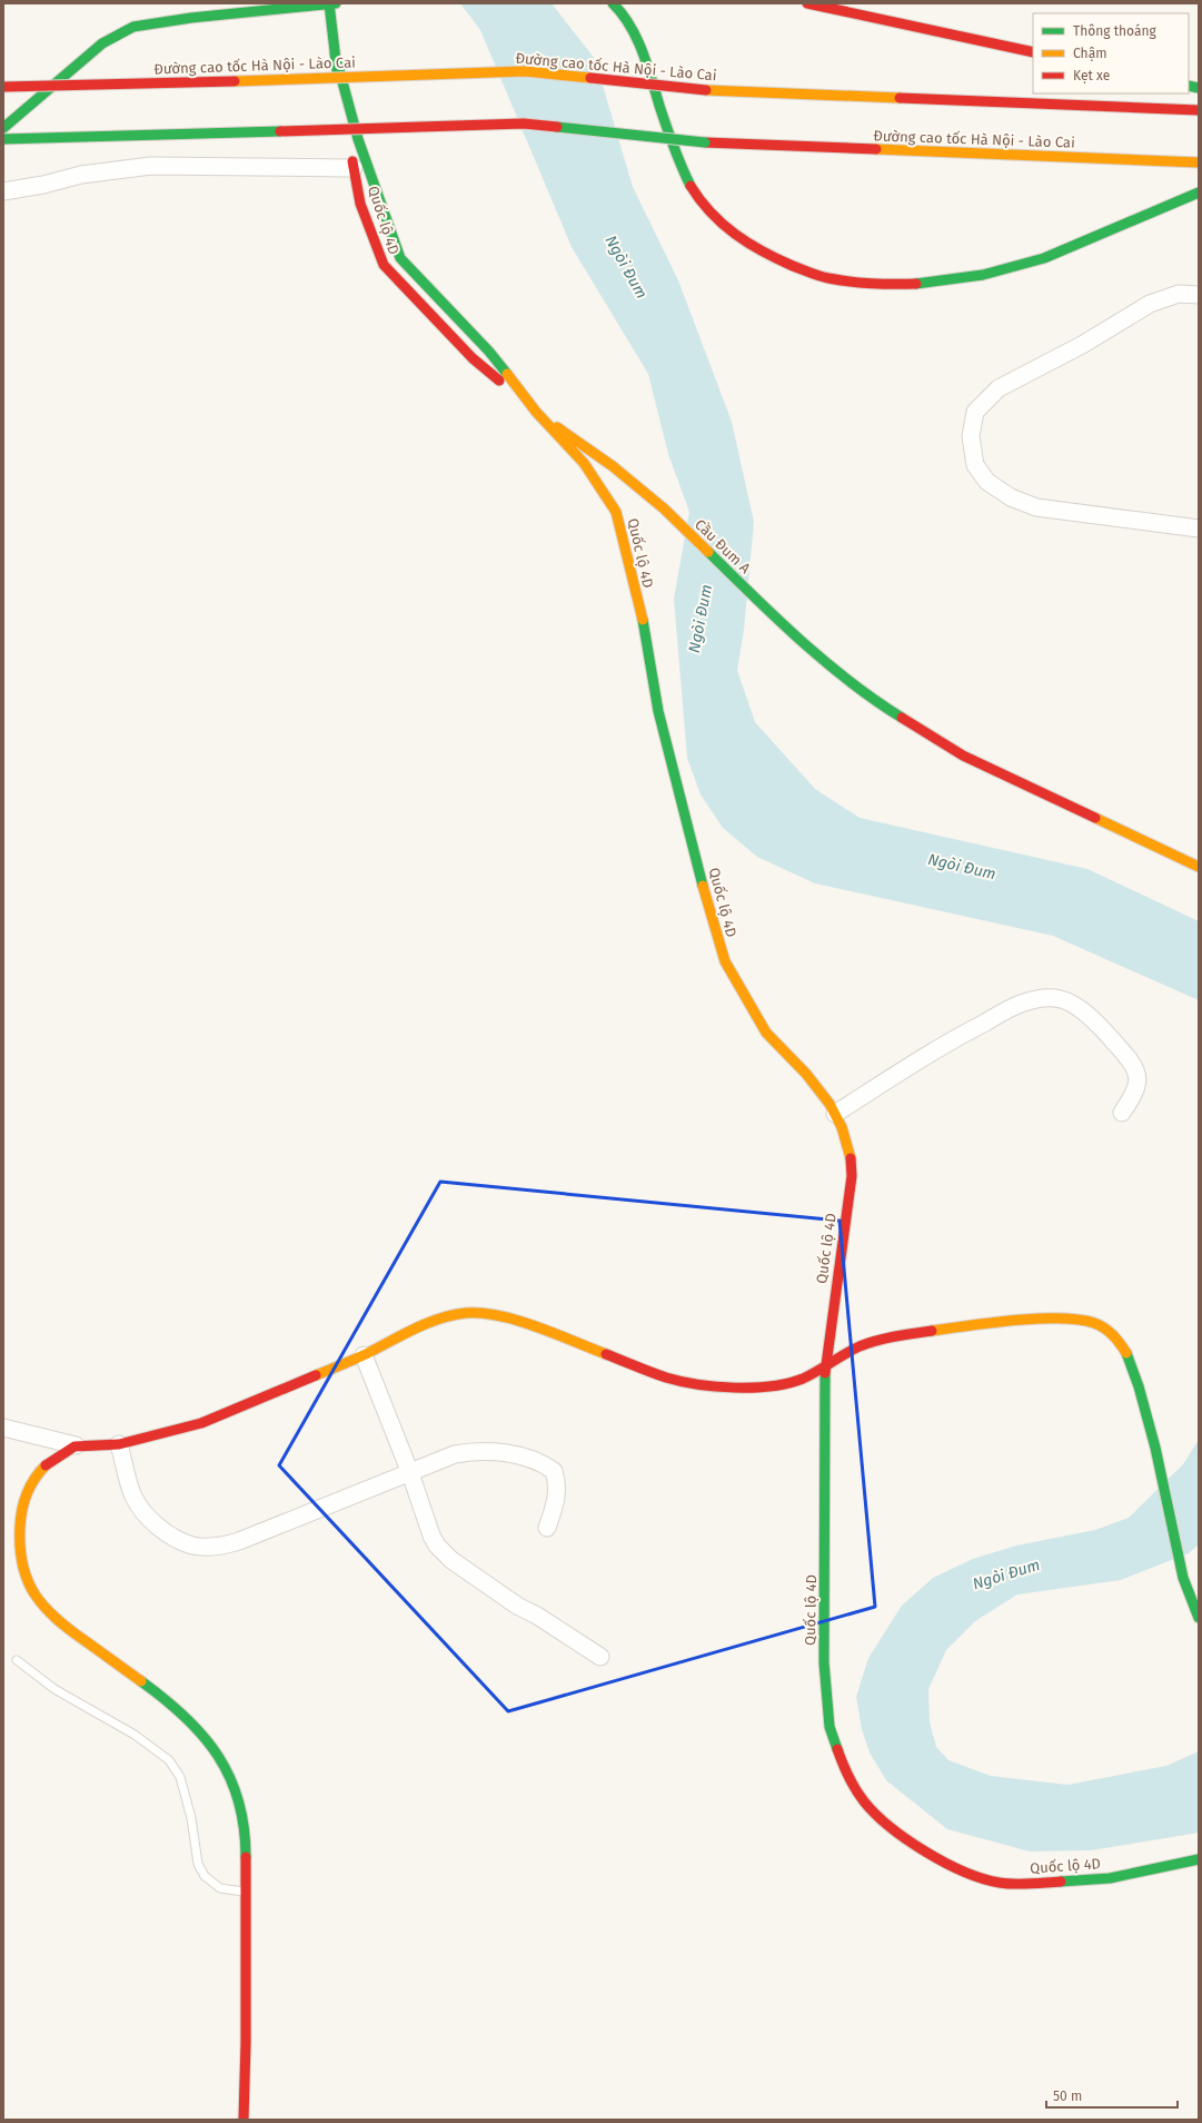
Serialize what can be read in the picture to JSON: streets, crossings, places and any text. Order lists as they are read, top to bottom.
{
  "streets": {
    "main road": ["Đường cao tốc Hà Nội - Lào Cai", "Quốc lộ 4D", "Cầu Đum A"]
  },
  "crossings": [
    ["Quốc lộ 4D", "Cầu Đum A"]
  ],
  "water": ["Ngòi Đum"],
  "legend": ["Thông thoáng", "Chậm", "Kẹt xe"],
  "scale_bar": "50 m"
}
